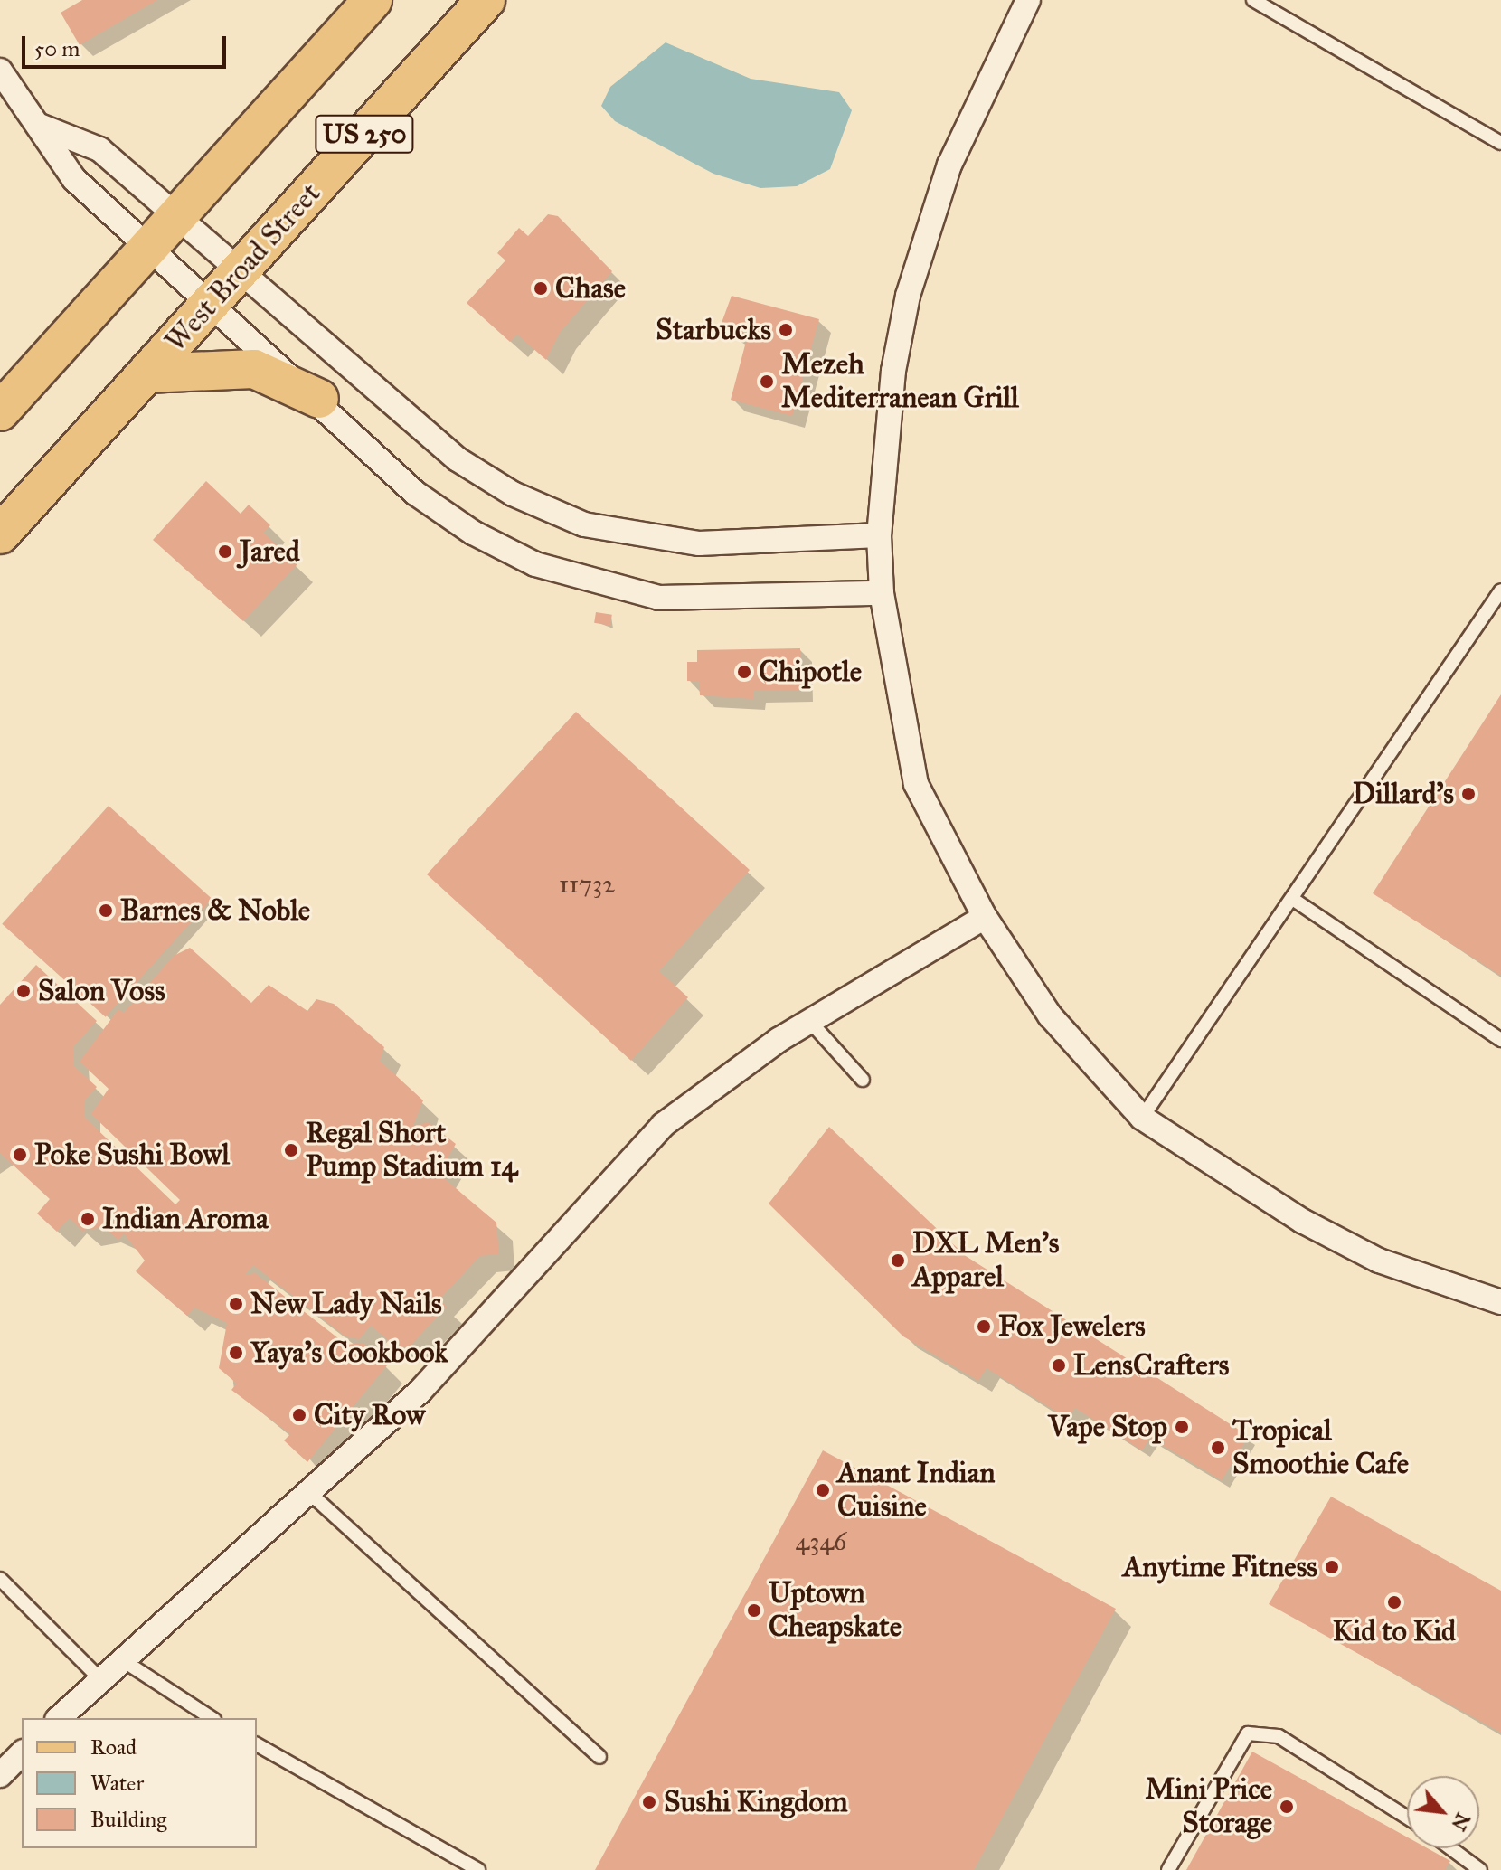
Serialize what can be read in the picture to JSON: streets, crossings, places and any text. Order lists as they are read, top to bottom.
{
  "streets": {
    "main road": ["US 250", "West Broad Street"]
  },
  "places": [
    "Chase",
    "Starbucks",
    "Mezeh Mediterranean Grill",
    "Jared",
    "Chipotle",
    "Dillard's",
    "Barnes & Noble",
    "Salon Voss",
    "Regal Short Pump Stadium 14",
    "Poke Sushi Bowl",
    "Indian Aroma",
    "DXL Men's Apparel",
    "New Lady Nails",
    "Fox Jewelers",
    "Yaya's Cookbook",
    "LensCrafters",
    "City Row",
    "Vape Stop",
    "Tropical Smoothie Cafe",
    "Anant Indian Cuisine",
    "Anytime Fitness",
    "Kid to Kid",
    "Uptown Cheapskate",
    "Sushi Kingdom",
    "Mini Price Storage"
  ],
  "house_numbers": ["11732", "4346"],
  "legend": ["Road", "Water", "Building"],
  "scale_bar": "50 m",
  "north": "bottom right"
}
